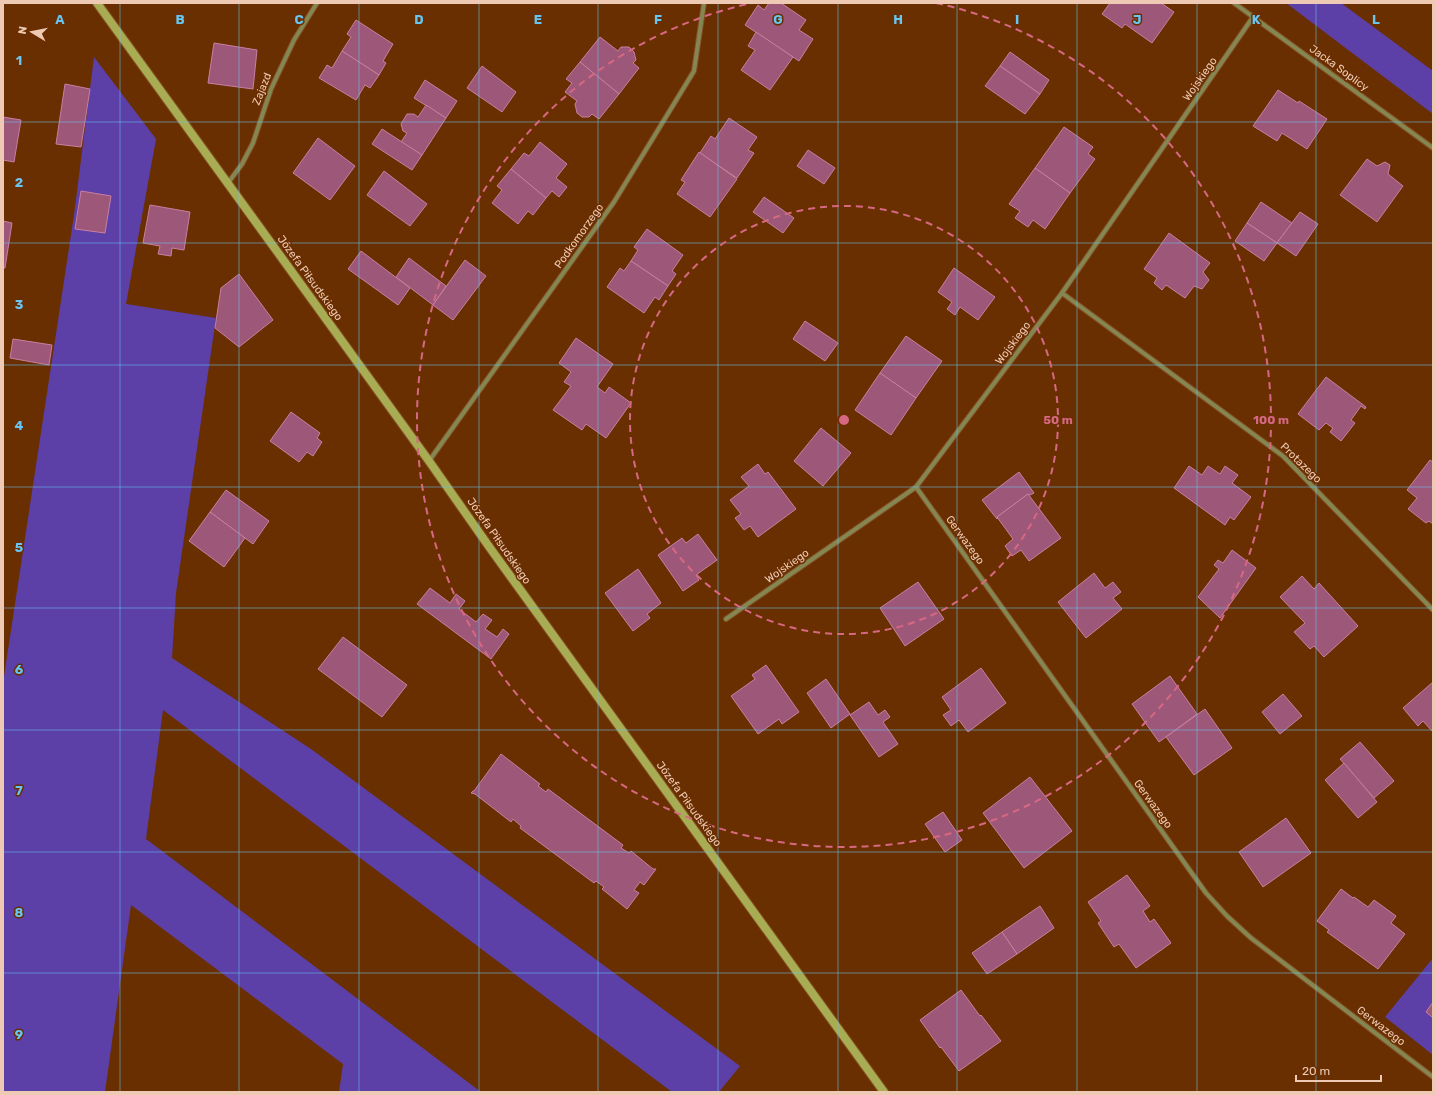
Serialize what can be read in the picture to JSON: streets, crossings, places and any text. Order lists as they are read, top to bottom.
{
  "streets": {
    "street": [
      "Jacka Soplicy",
      "Wojskiego",
      "Zajazd",
      "Podkomorzego",
      "Józefa Piłsudskiego",
      "Protazego",
      "Gerwazego"
    ]
  },
  "crossings": [
    ["Jacka Soplicy", "Wojskiego"],
    ["Wojskiego", "Protazego"],
    ["Wojskiego", "Gerwazego"],
    ["Zajazd", "Józefa Piłsudskiego"],
    ["Podkomorzego", "Józefa Piłsudskiego"]
  ],
  "scale_bar": "20 m",
  "north": "left",
  "grid": {
    "columns": [
      "A",
      "B",
      "C",
      "D",
      "E",
      "F",
      "G",
      "H",
      "I",
      "J",
      "K",
      "L"
    ],
    "rows": [
      "1",
      "2",
      "3",
      "4",
      "5",
      "6",
      "7",
      "8",
      "9"
    ]
  },
  "rings": ["50 m", "100 m"]
}
